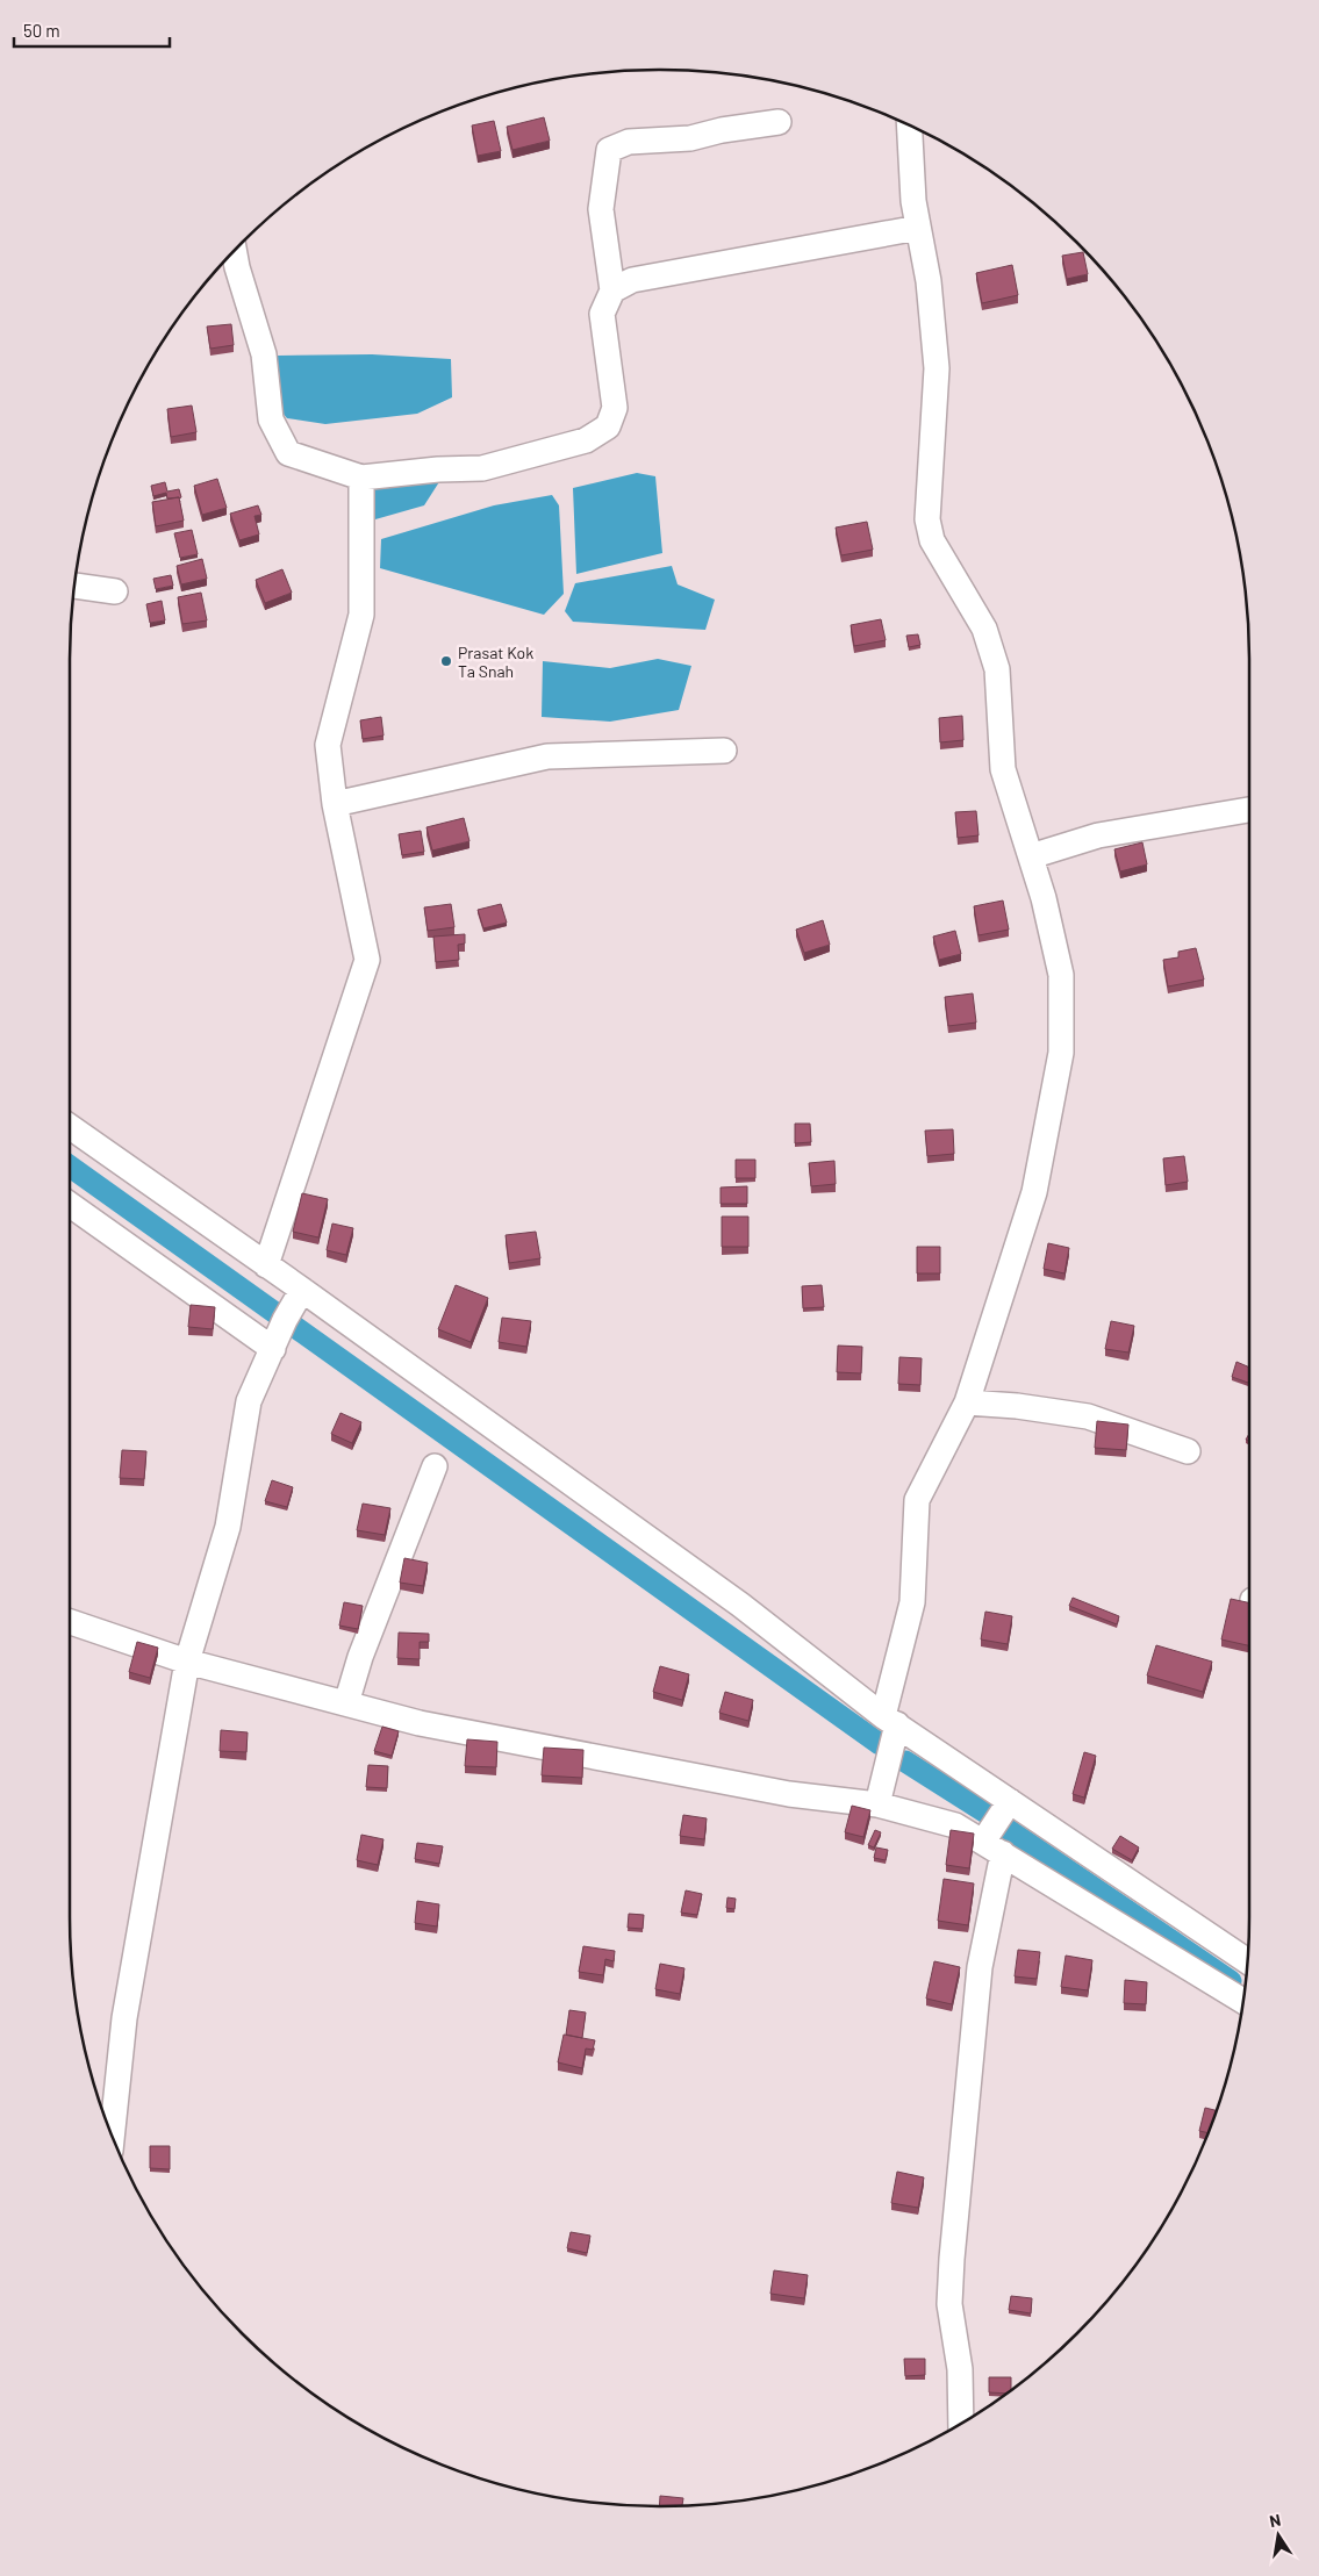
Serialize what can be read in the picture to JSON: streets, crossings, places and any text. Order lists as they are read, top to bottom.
{
  "places": ["Prasat Kok Ta Snah"],
  "scale_bar": "50 m",
  "north": "top"
}
